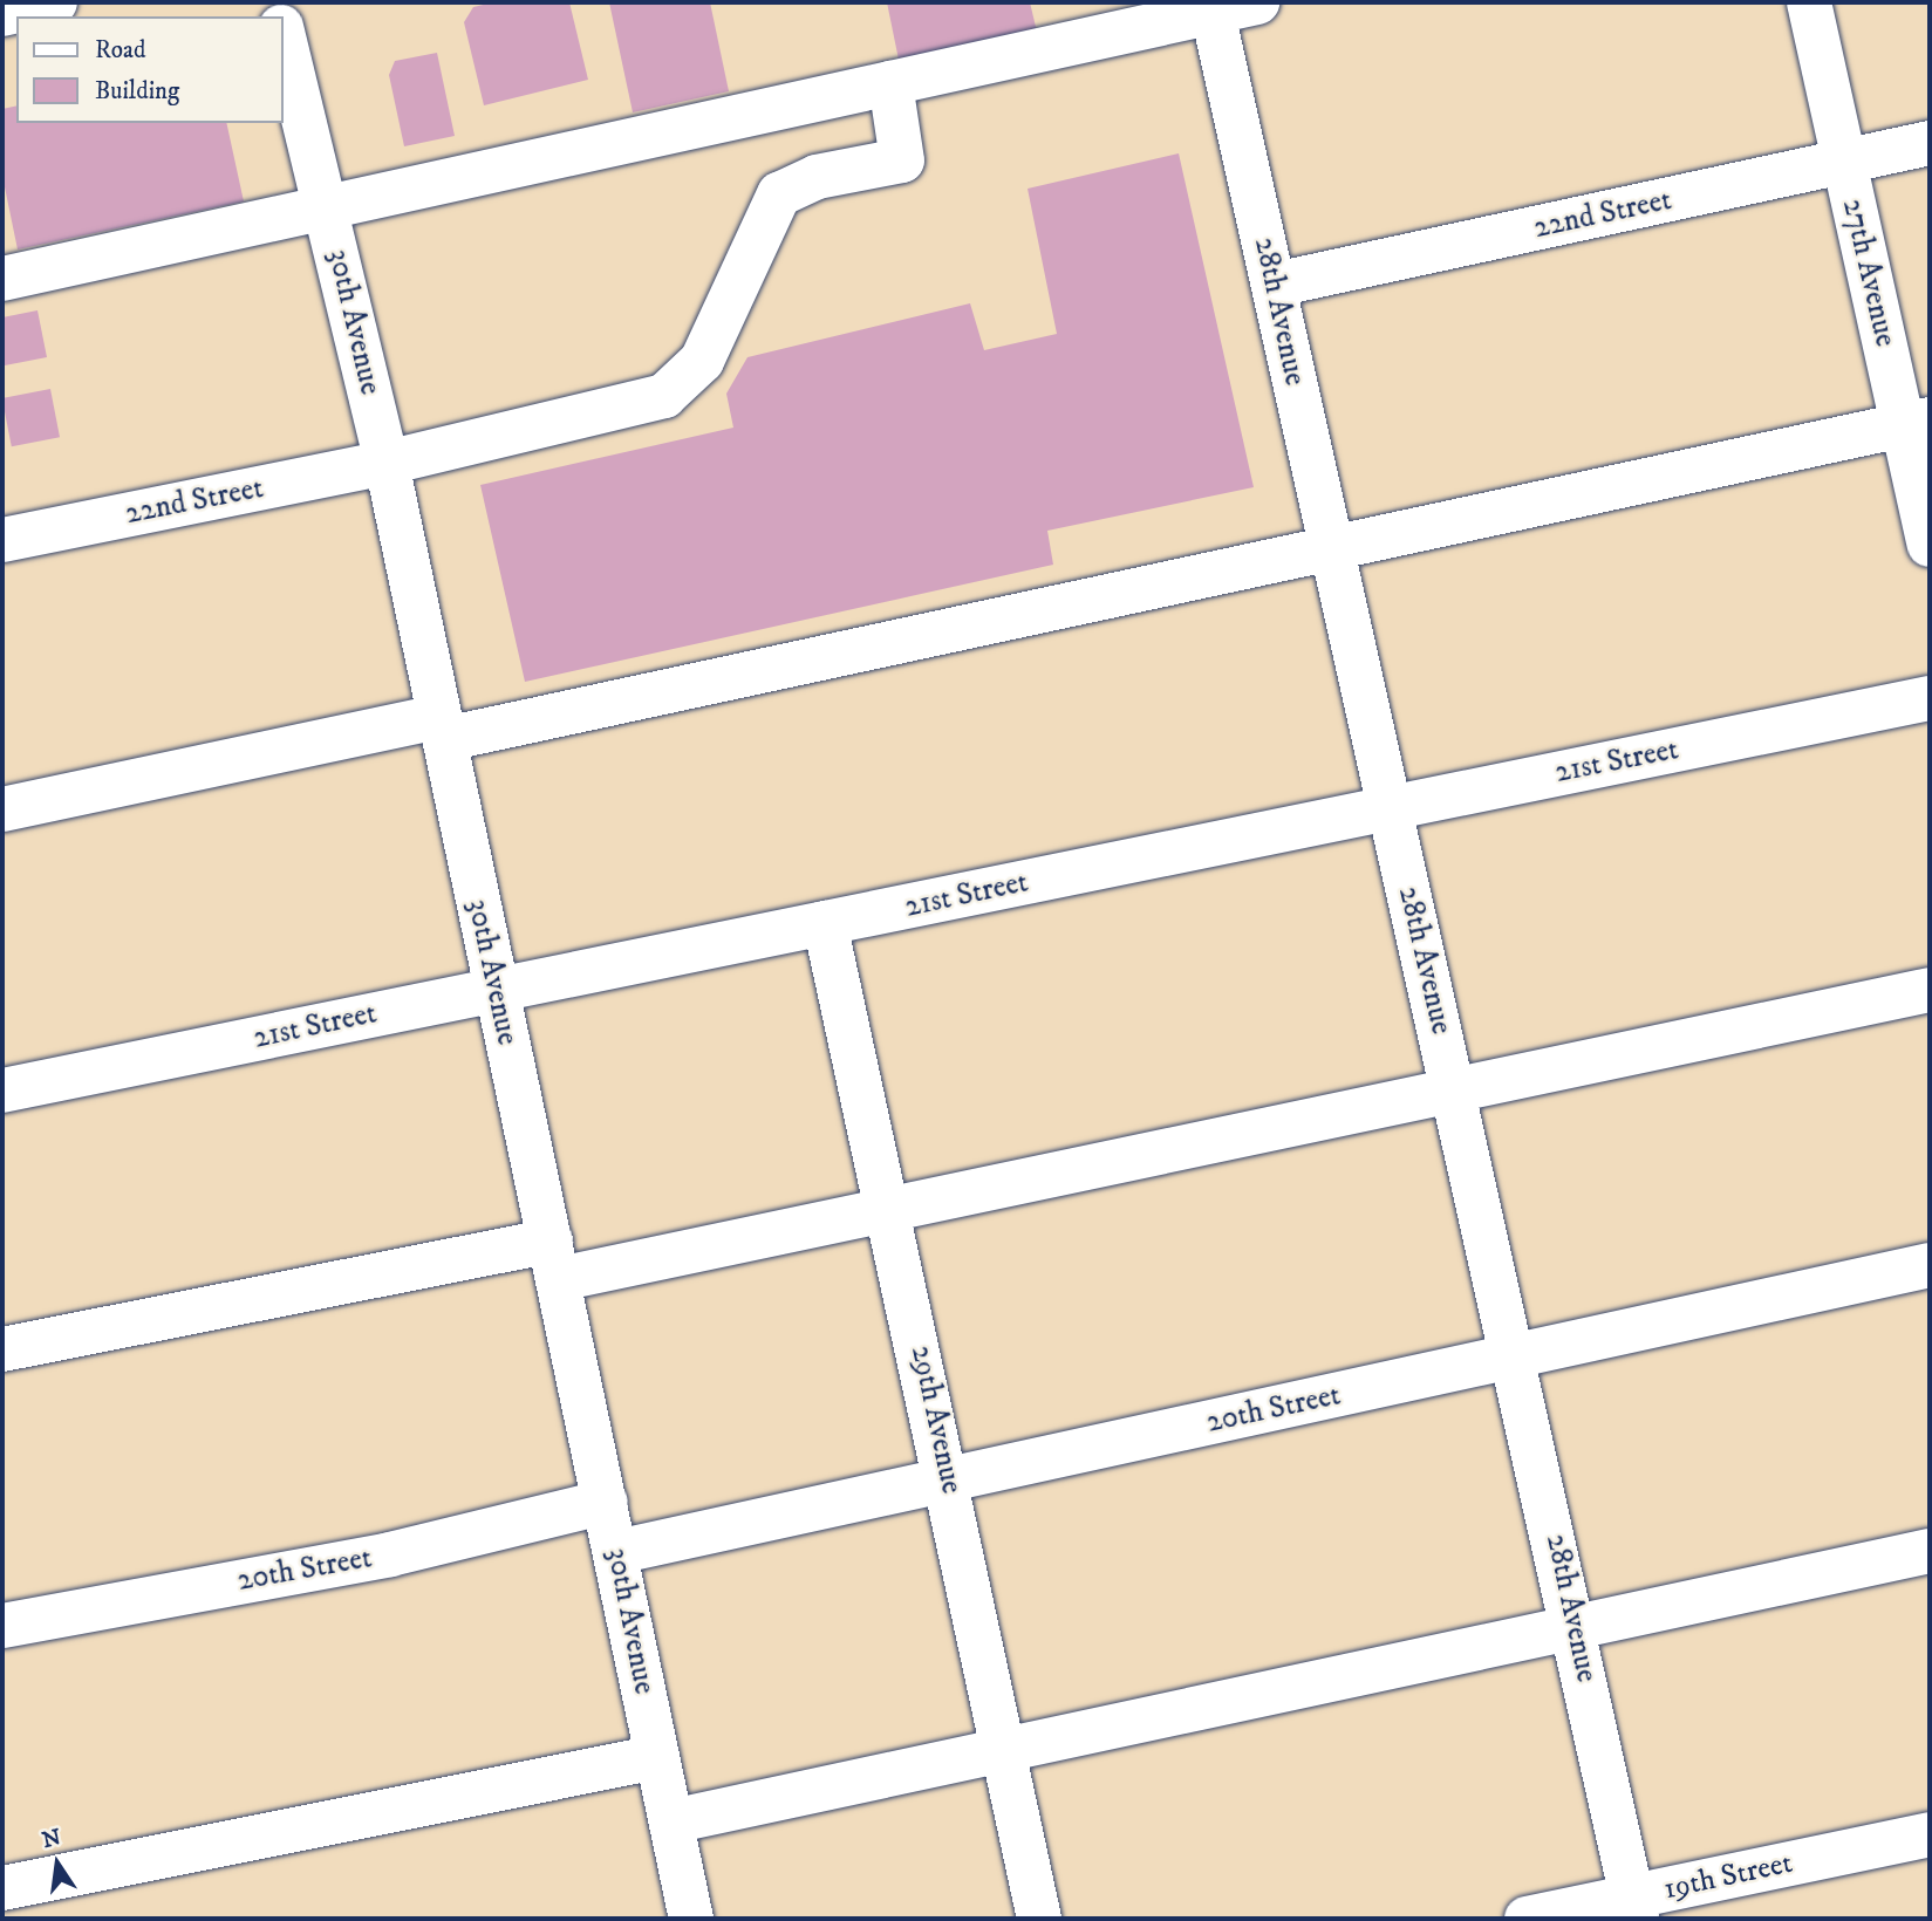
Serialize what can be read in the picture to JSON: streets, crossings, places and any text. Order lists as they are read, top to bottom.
{
  "streets": {
    "main road": [
      "22nd Street",
      "27th Avenue",
      "28th Avenue",
      "30th Avenue",
      "21st Street",
      "20th Street",
      "29th Avenue",
      "19th Street"
    ]
  },
  "crossings": [
    ["22nd Street", "27th Avenue"],
    ["22nd Street", "28th Avenue"],
    ["22nd Street", "30th Avenue"],
    ["28th Avenue", "21st Street"],
    ["28th Avenue", "20th Street"],
    ["28th Avenue", "19th Street"],
    ["30th Avenue", "21st Street"],
    ["30th Avenue", "20th Street"],
    ["21st Street", "29th Avenue"],
    ["20th Street", "29th Avenue"]
  ],
  "legend": ["Road", "Building"],
  "north": "top"
}
